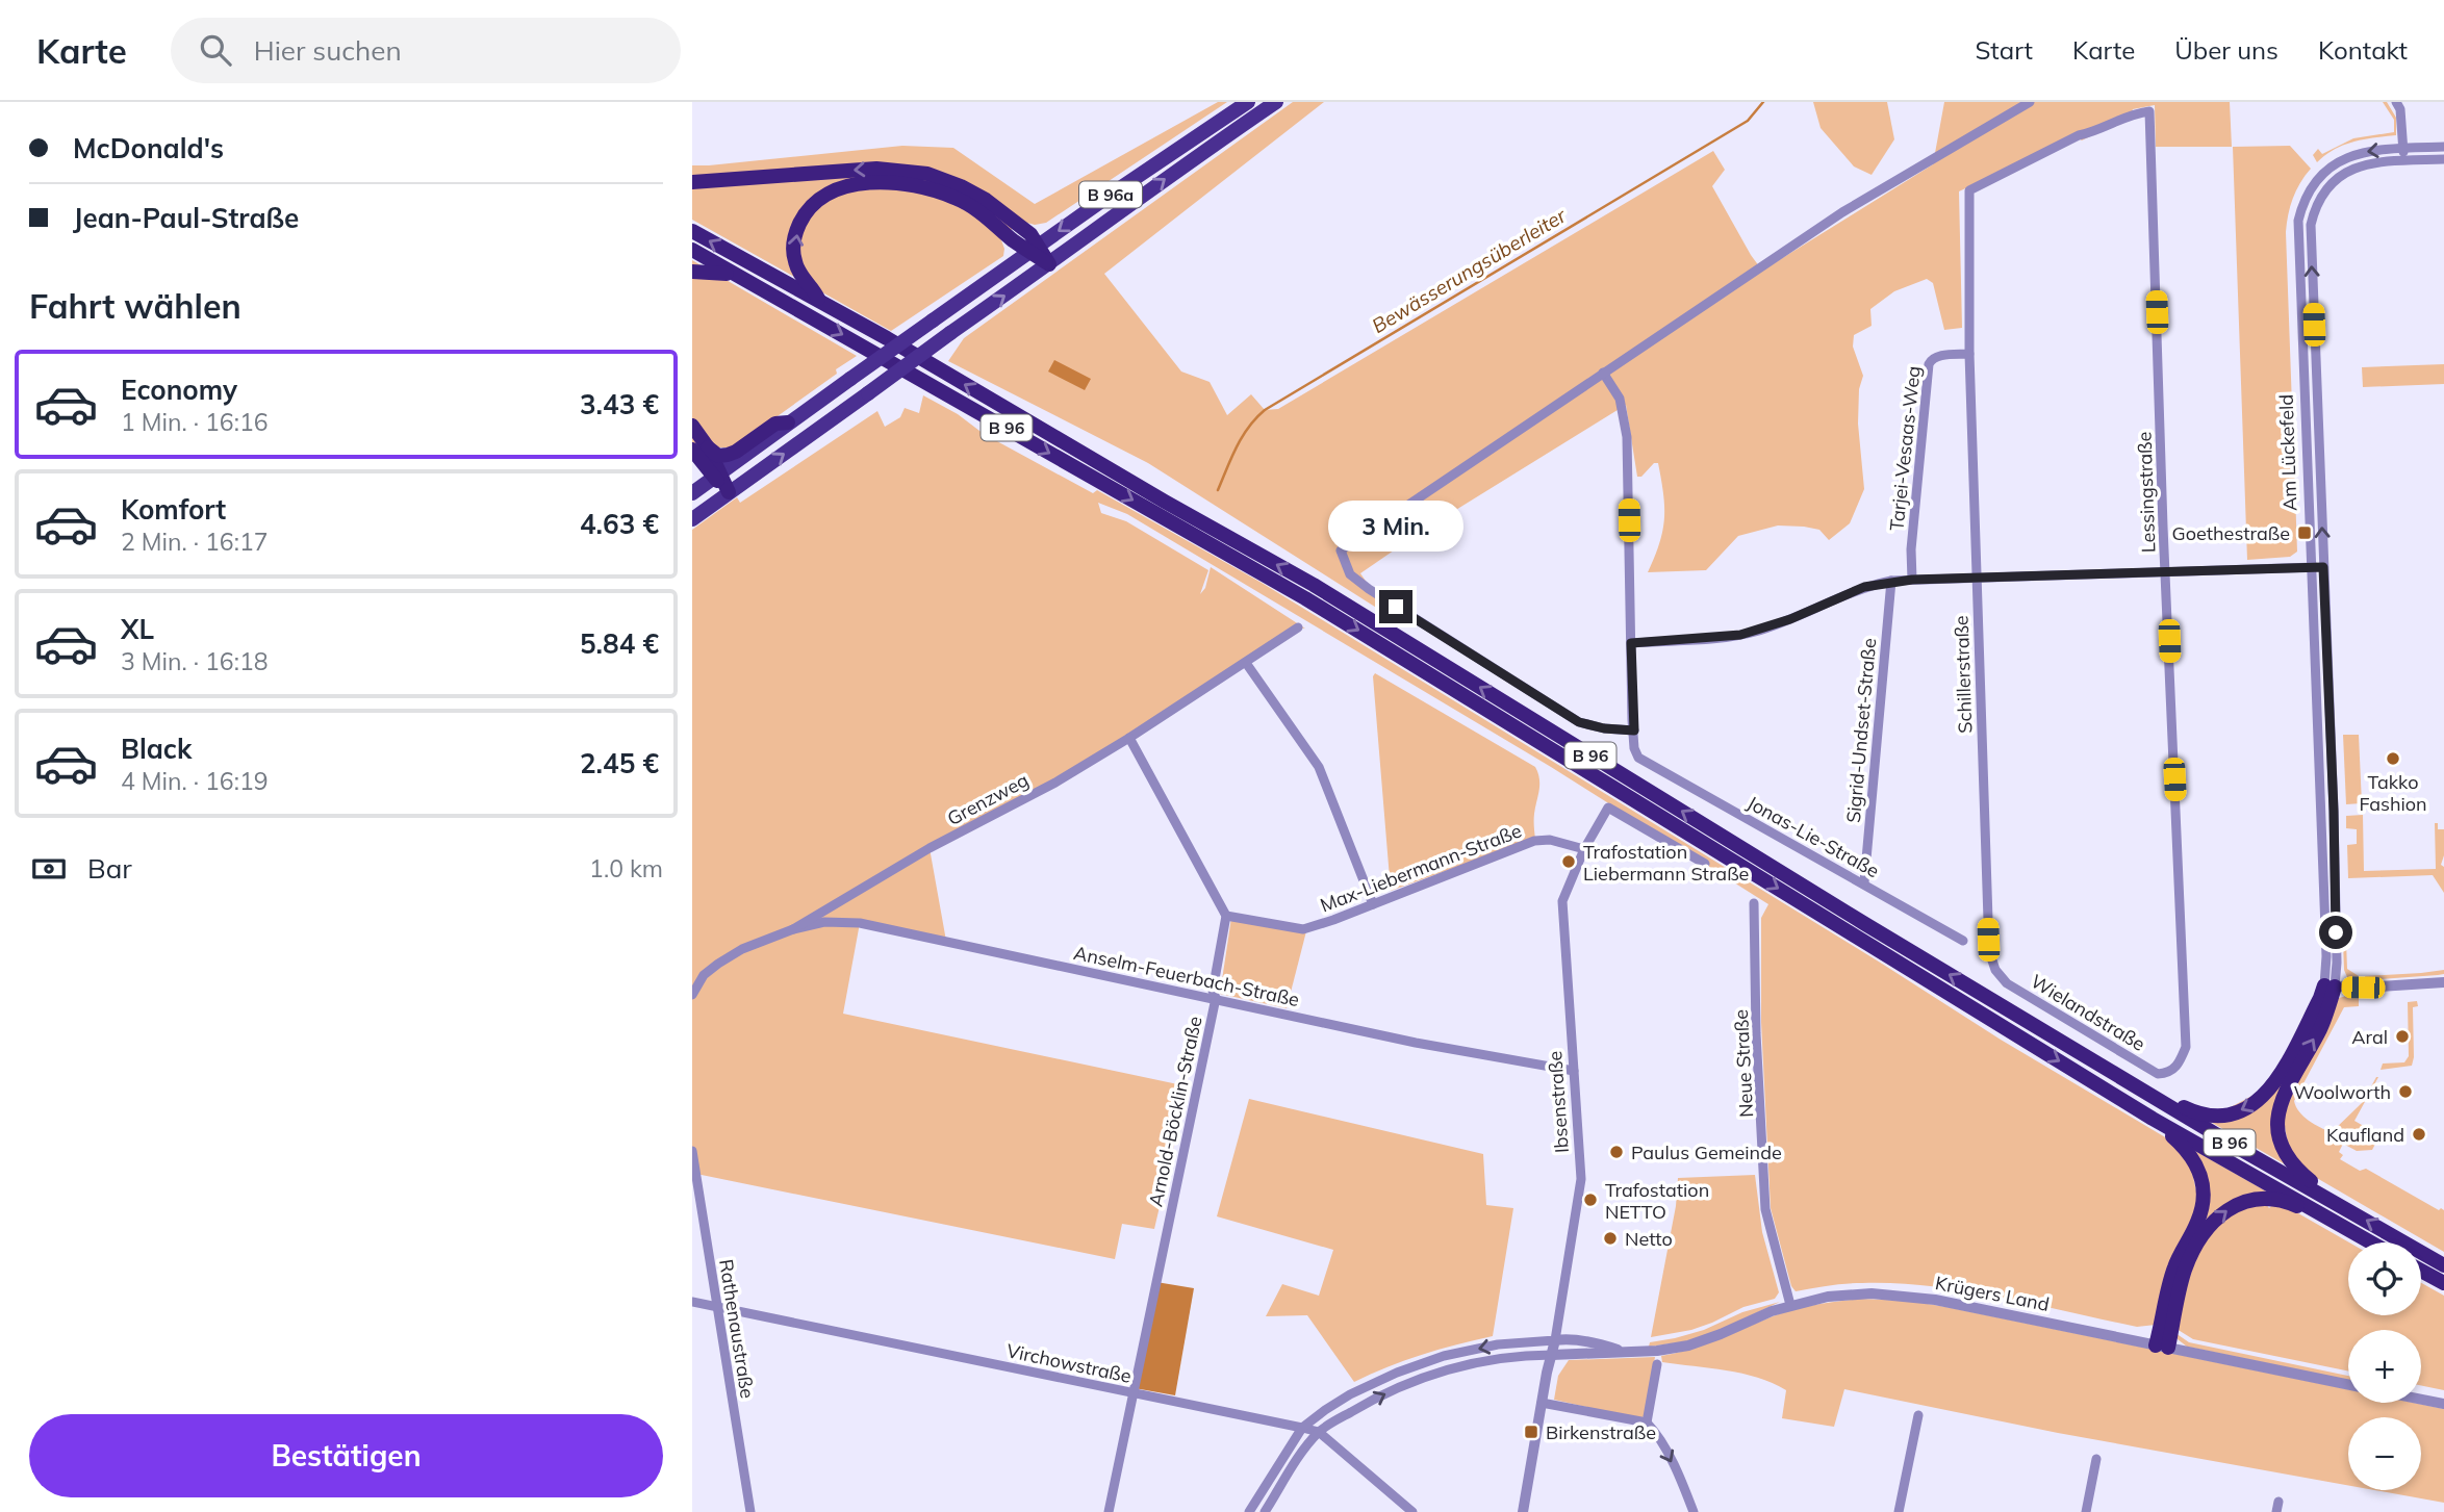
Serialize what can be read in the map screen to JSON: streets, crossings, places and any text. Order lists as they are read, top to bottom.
{
  "streets": {
    "highway": ["B 96"],
    "main road": ["B 96a"],
    "street": [
      "Tarjei-Vesaas-Weg",
      "Am Lückefeld",
      "Lessingstraße",
      "Schillerstraße",
      "Sigrid-Undset-Straße",
      "Grenzweg",
      "Jonas-Lie-Straße",
      "Max-Liebermann-Straße",
      "Anselm-Feuerbach-Straße",
      "Wielandstraße",
      "Neue Straße",
      "Ibsenstraße",
      "Arnold-Böcklin-Straße",
      "Krügers Land",
      "Rathenaustraße",
      "Virchowstraße"
    ]
  },
  "crossings": [
    ["Tarjei-Vesaas-Weg", "Schillerstraße"],
    ["Lessingstraße", "Schillerstraße"],
    ["Lessingstraße", "Wielandstraße"],
    ["Schillerstraße", "Wielandstraße"],
    ["Sigrid-Undset-Straße", "Jonas-Lie-Straße"],
    ["Grenzweg", "Anselm-Feuerbach-Straße"],
    ["Max-Liebermann-Straße", "Ibsenstraße"],
    ["Max-Liebermann-Straße", "Arnold-Böcklin-Straße"],
    ["Anselm-Feuerbach-Straße", "Ibsenstraße"],
    ["Anselm-Feuerbach-Straße", "Arnold-Böcklin-Straße"],
    ["Neue Straße", "Krügers Land"],
    ["Ibsenstraße", "Krügers Land"],
    ["Arnold-Böcklin-Straße", "Virchowstraße"],
    ["Rathenaustraße", "Virchowstraße"]
  ],
  "water": ["Bewässerungsüberleiter"],
  "places": {
    "transit": ["Goethestraße", "Birkenstraße"],
    "other": [
      "Takko Fashion",
      "Trafostation Liebermann Straße",
      "Aral",
      "Woolworth",
      "Kaufland",
      "Paulus Gemeinde",
      "Trafostation NETTO",
      "Netto"
    ]
  },
  "page": {
    "header": "Karte",
    "search": "Hier suchen",
    "nav": [
      "Start",
      "Karte",
      "Über uns",
      "Kontakt"
    ],
    "banner": ["McDonald's", "Jean-Paul-Straße"],
    "heading": "Fahrt wählen",
    "list": [
      {
        "name": "Economy",
        "note": "1 Min. · 16:16",
        "value": "3.43 €"
      },
      {
        "name": "Komfort",
        "note": "2 Min. · 16:17",
        "value": "4.63 €"
      },
      {
        "name": "XL",
        "note": "3 Min. · 16:18",
        "value": "5.84 €"
      },
      {
        "name": "Black",
        "note": "4 Min. · 16:19",
        "value": "2.45 €"
      }
    ],
    "bubble": "3 Min.",
    "pay": ["Bar", "1.0 km"],
    "map_buttons": ["+", "−"],
    "buttons": "Bestätigen"
  }
}
